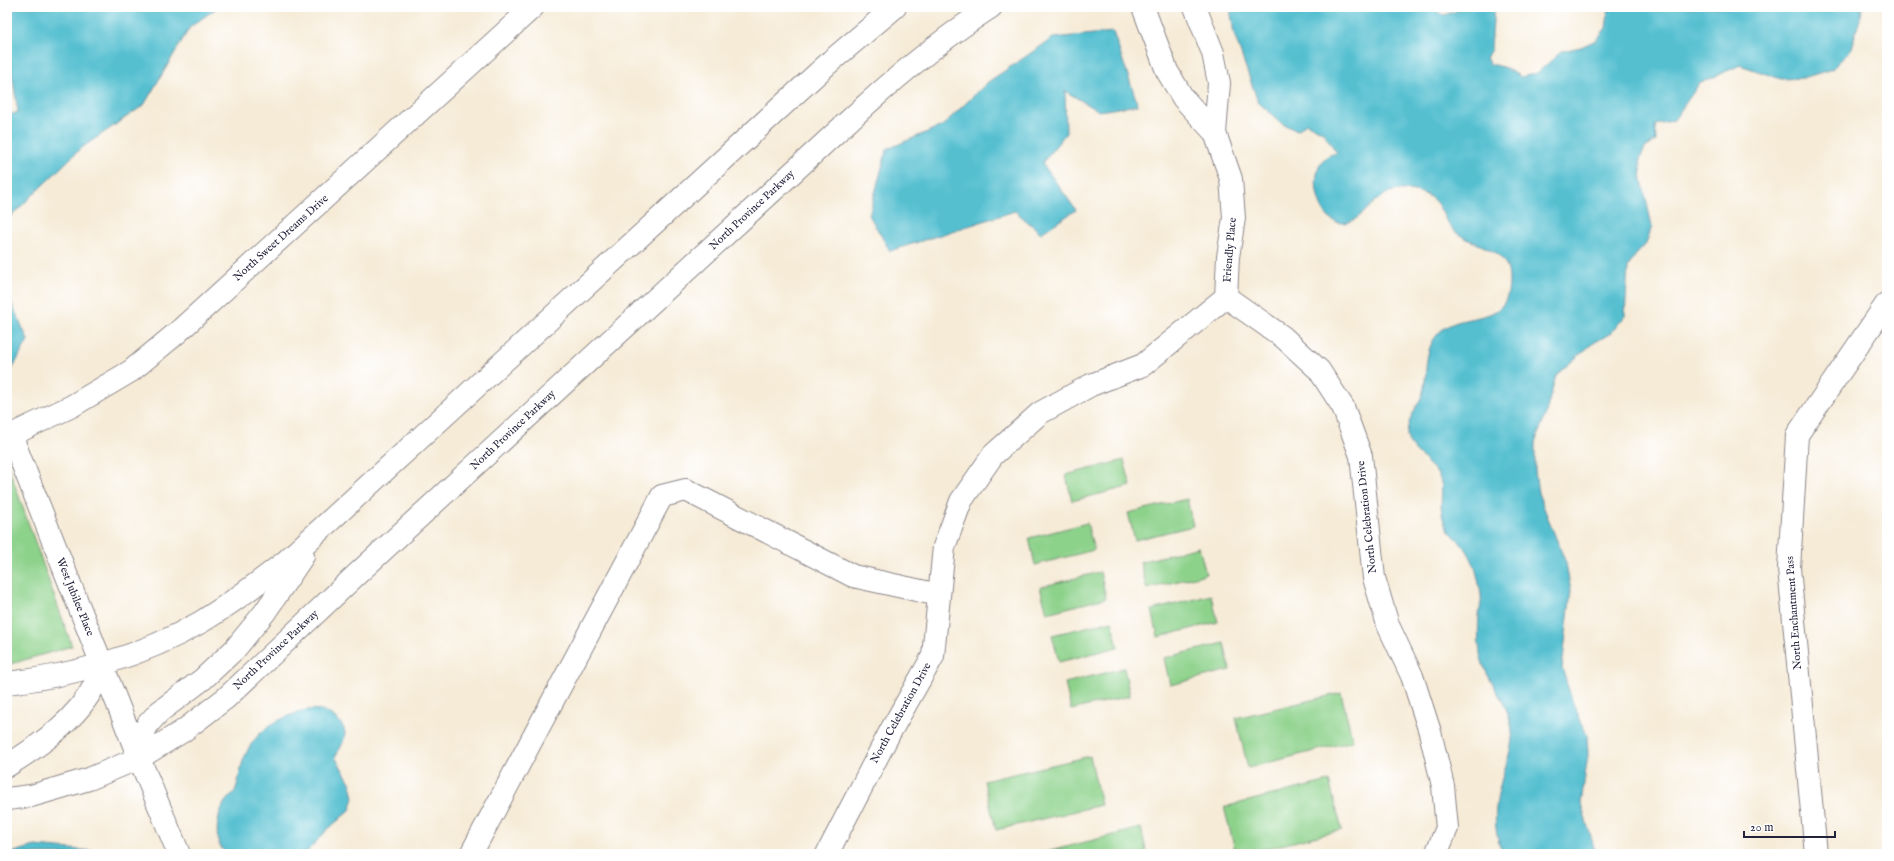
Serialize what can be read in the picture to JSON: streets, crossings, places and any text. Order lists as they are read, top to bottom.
{
  "streets": {
    "street": [
      "North Province Parkway",
      "North Sweet Dreams Drive",
      "Friendly Place",
      "North Celebration Drive",
      "West Jubilee Place",
      "North Enchantment Pass"
    ]
  },
  "crossings": [
    ["North Province Parkway", "West Jubilee Place"],
    ["North Sweet Dreams Drive", "West Jubilee Place"],
    ["Friendly Place", "North Celebration Drive"]
  ],
  "scale_bar": "20 m"
}
